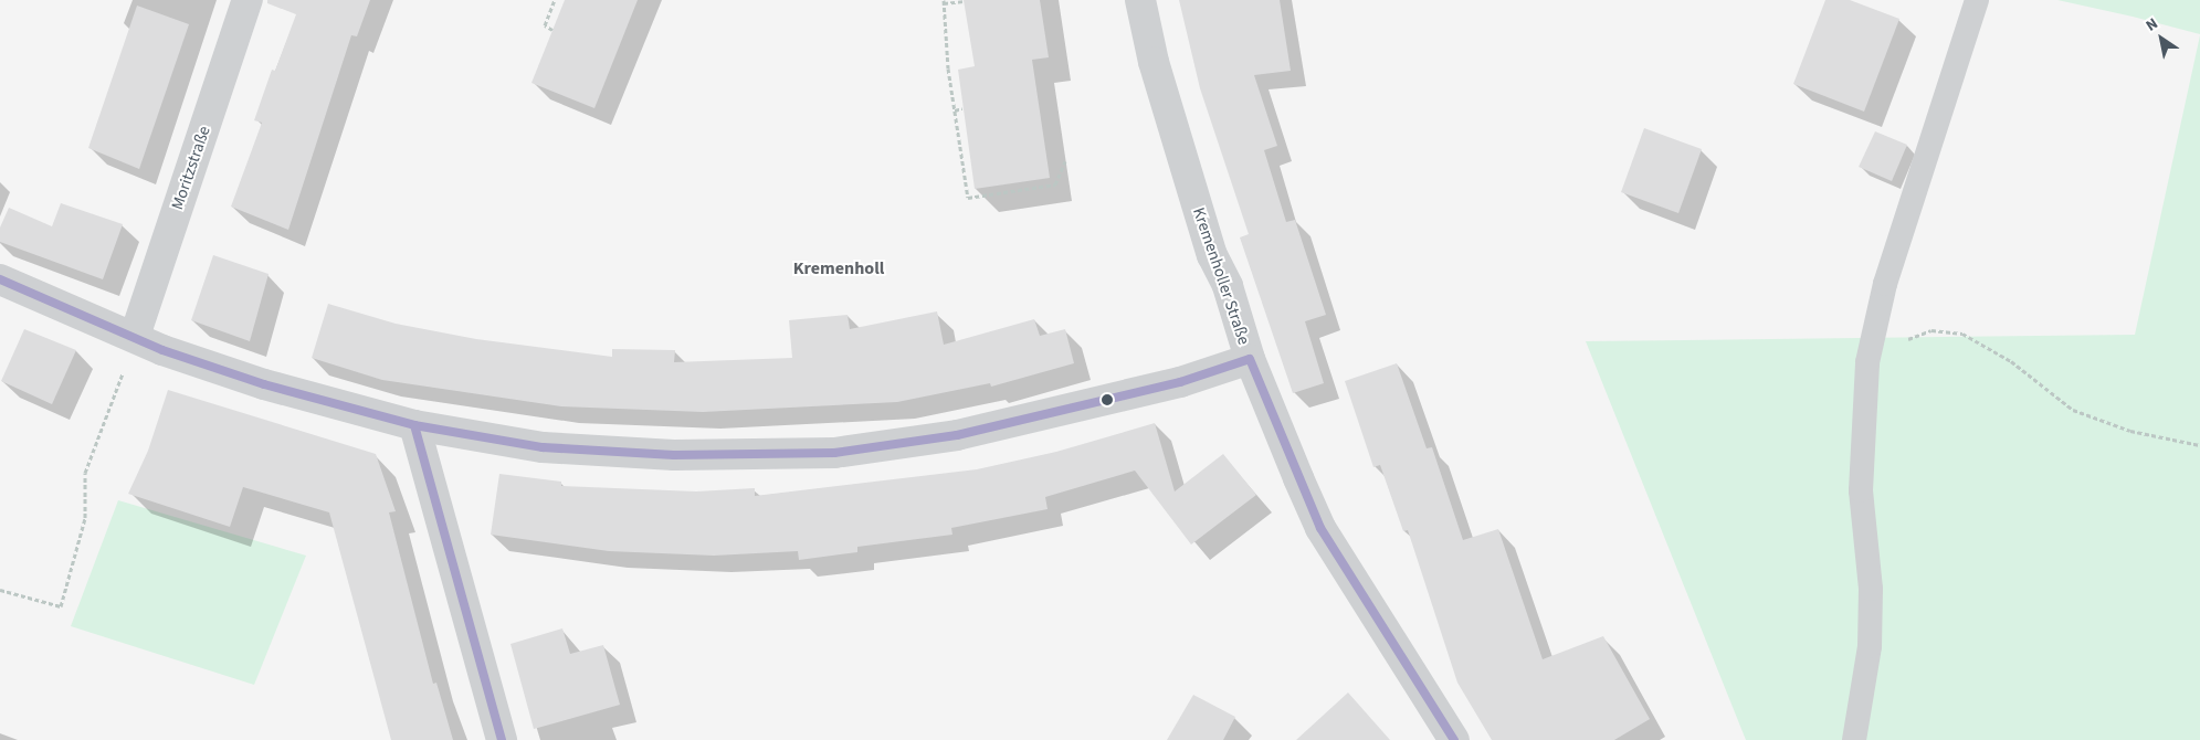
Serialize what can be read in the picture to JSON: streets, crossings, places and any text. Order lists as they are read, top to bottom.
{
  "streets": {
    "street": ["Moritzstraße", "Kremenholler Straße"]
  },
  "districts": ["Kremenholl"],
  "north": "top left"
}
